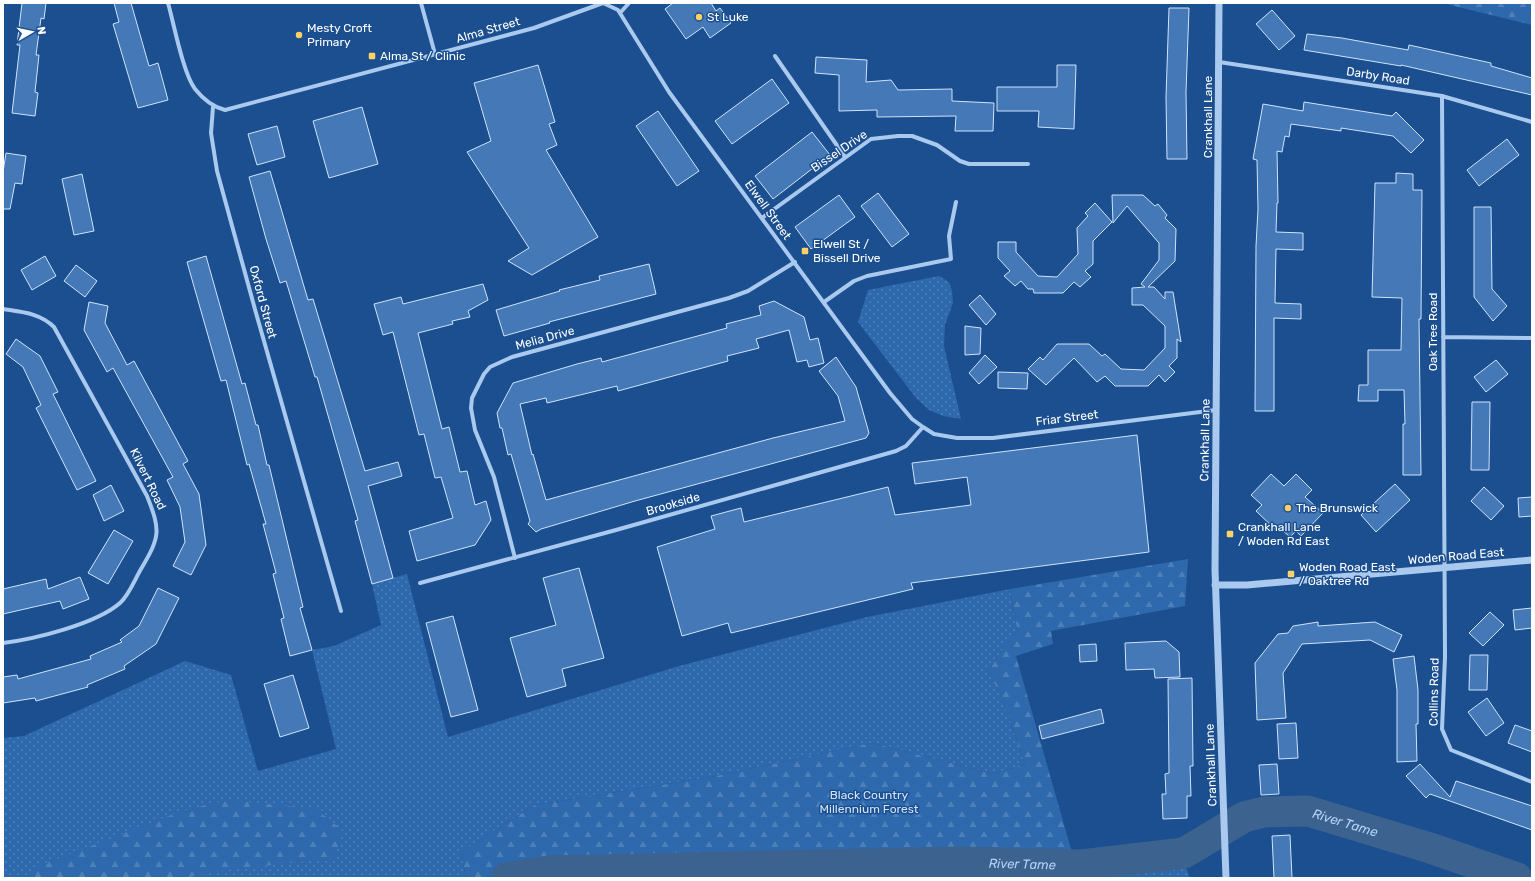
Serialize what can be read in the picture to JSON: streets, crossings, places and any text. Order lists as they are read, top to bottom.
{
  "streets": {
    "street": [
      "Alma Street",
      "Darby Road",
      "Crankhall Lane",
      "Bissel Drive",
      "Elwell Street",
      "Oxford Street",
      "Oak Tree Road",
      "Melia Drive",
      "Friar Street",
      "Kilvert Road",
      "Brookside",
      "Woden Road East",
      "Collins Road"
    ]
  },
  "crossings": [
    ["Alma Street", "Oxford Street"],
    ["Darby Road", "Crankhall Lane"],
    ["Darby Road", "Oak Tree Road"],
    ["Crankhall Lane", "Friar Street"],
    ["Crankhall Lane", "Woden Road East"],
    ["Bissel Drive", "Elwell Street"],
    ["Elwell Street", "Melia Drive"],
    ["Elwell Street", "Friar Street"],
    ["Elwell Street", "Brookside"],
    ["Oak Tree Road", "Woden Road East"],
    ["Oak Tree Road", "Collins Road"],
    ["Melia Drive", "Brookside"],
    ["Friar Street", "Brookside"],
    ["Woden Road East", "Collins Road"]
  ],
  "water": ["River Tame"],
  "parks": ["Black Country Millennium Forest"],
  "places": {
    "other": ["St Luke", "Mesty Croft Primary", "The Brunswick"],
    "transit": [
      "Alma St / Clinic",
      "Elwell St / Bissell Drive",
      "Crankhall Lane / Woden Rd East",
      "Woden Road East / Oaktree Rd"
    ]
  },
  "north": "right"
}
